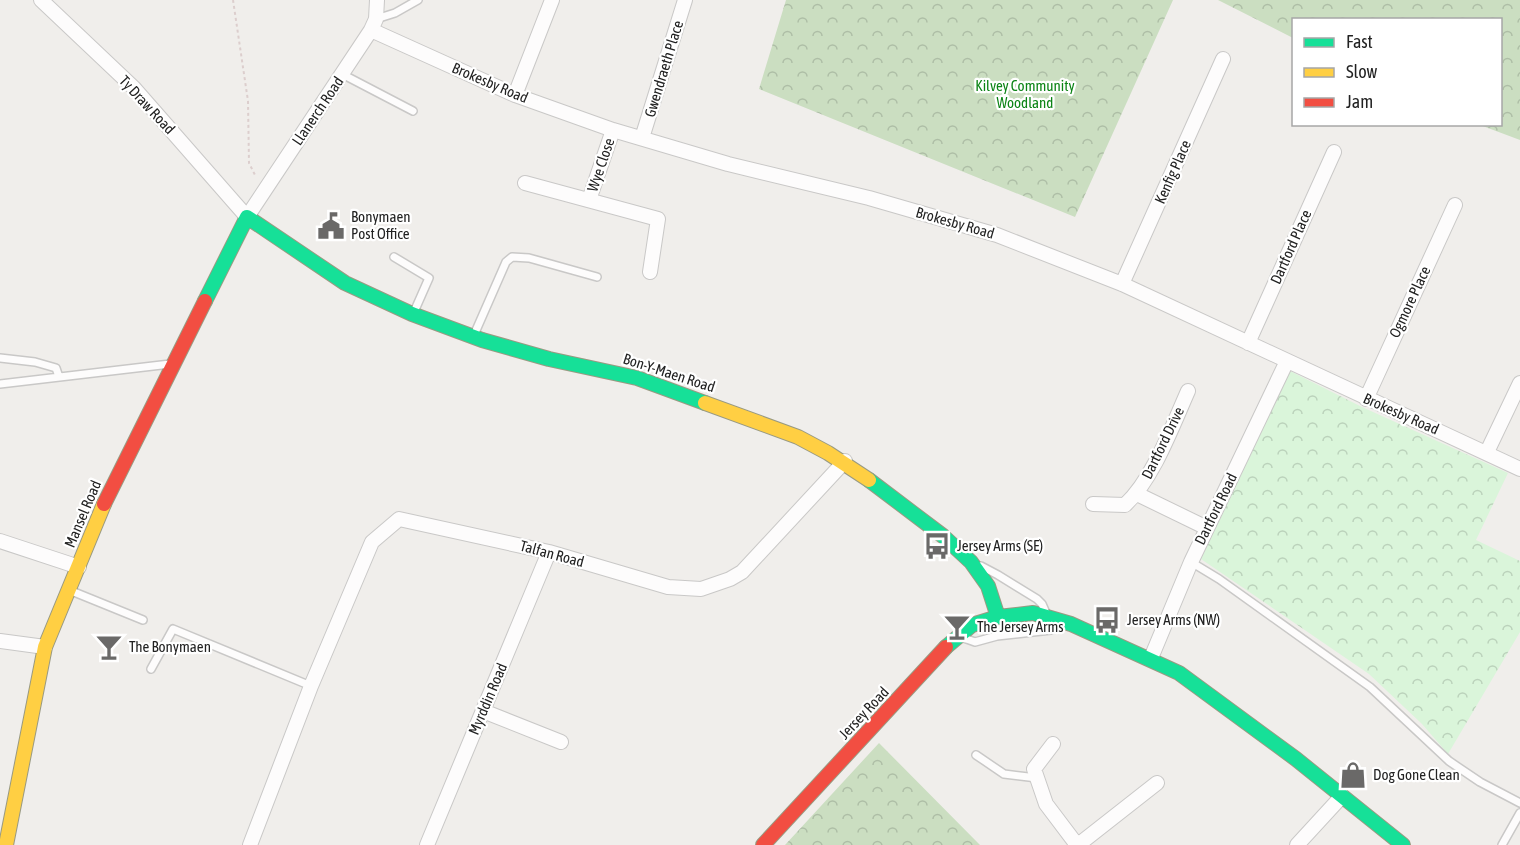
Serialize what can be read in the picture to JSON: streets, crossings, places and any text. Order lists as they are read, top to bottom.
{
  "streets": {
    "street": [
      "Gwendraeth Place",
      "Brokesby Road",
      "Ty Draw Road",
      "Llanerch Road",
      "Wye Close",
      "Kenfig Place",
      "Dartford Place",
      "Ogmore Place",
      "Bon-Y-Maen Road",
      "Dartford Drive",
      "Dartford Road",
      "Mansel Road",
      "Talfan Road",
      "Myrddin Road",
      "Jersey Road"
    ]
  },
  "crossings": [
    ["Gwendraeth Place", "Brokesby Road"],
    ["Brokesby Road", "Llanerch Road"],
    ["Brokesby Road", "Wye Close"],
    ["Brokesby Road", "Kenfig Place"],
    ["Brokesby Road", "Dartford Place"],
    ["Brokesby Road", "Ogmore Place"],
    ["Brokesby Road", "Dartford Road"],
    ["Ty Draw Road", "Llanerch Road"],
    ["Ty Draw Road", "Bon-Y-Maen Road"],
    ["Ty Draw Road", "Mansel Road"],
    ["Llanerch Road", "Bon-Y-Maen Road"],
    ["Llanerch Road", "Mansel Road"],
    ["Bon-Y-Maen Road", "Mansel Road"],
    ["Bon-Y-Maen Road", "Talfan Road"],
    ["Bon-Y-Maen Road", "Jersey Road"],
    ["Dartford Drive", "Dartford Road"],
    ["Dartford Road", "Jersey Road"],
    ["Talfan Road", "Myrddin Road"]
  ],
  "parks": ["Kilvey Community Woodland"],
  "places": {
    "public building": ["Bonymaen Post Office"],
    "bus stop": ["Jersey Arms (SE)", "Jersey Arms (NW)"],
    "bar": ["The Jersey Arms", "The Bonymaen"],
    "shop": ["Dog Gone Clean"]
  },
  "legend": ["Fast", "Slow", "Jam"]
}
